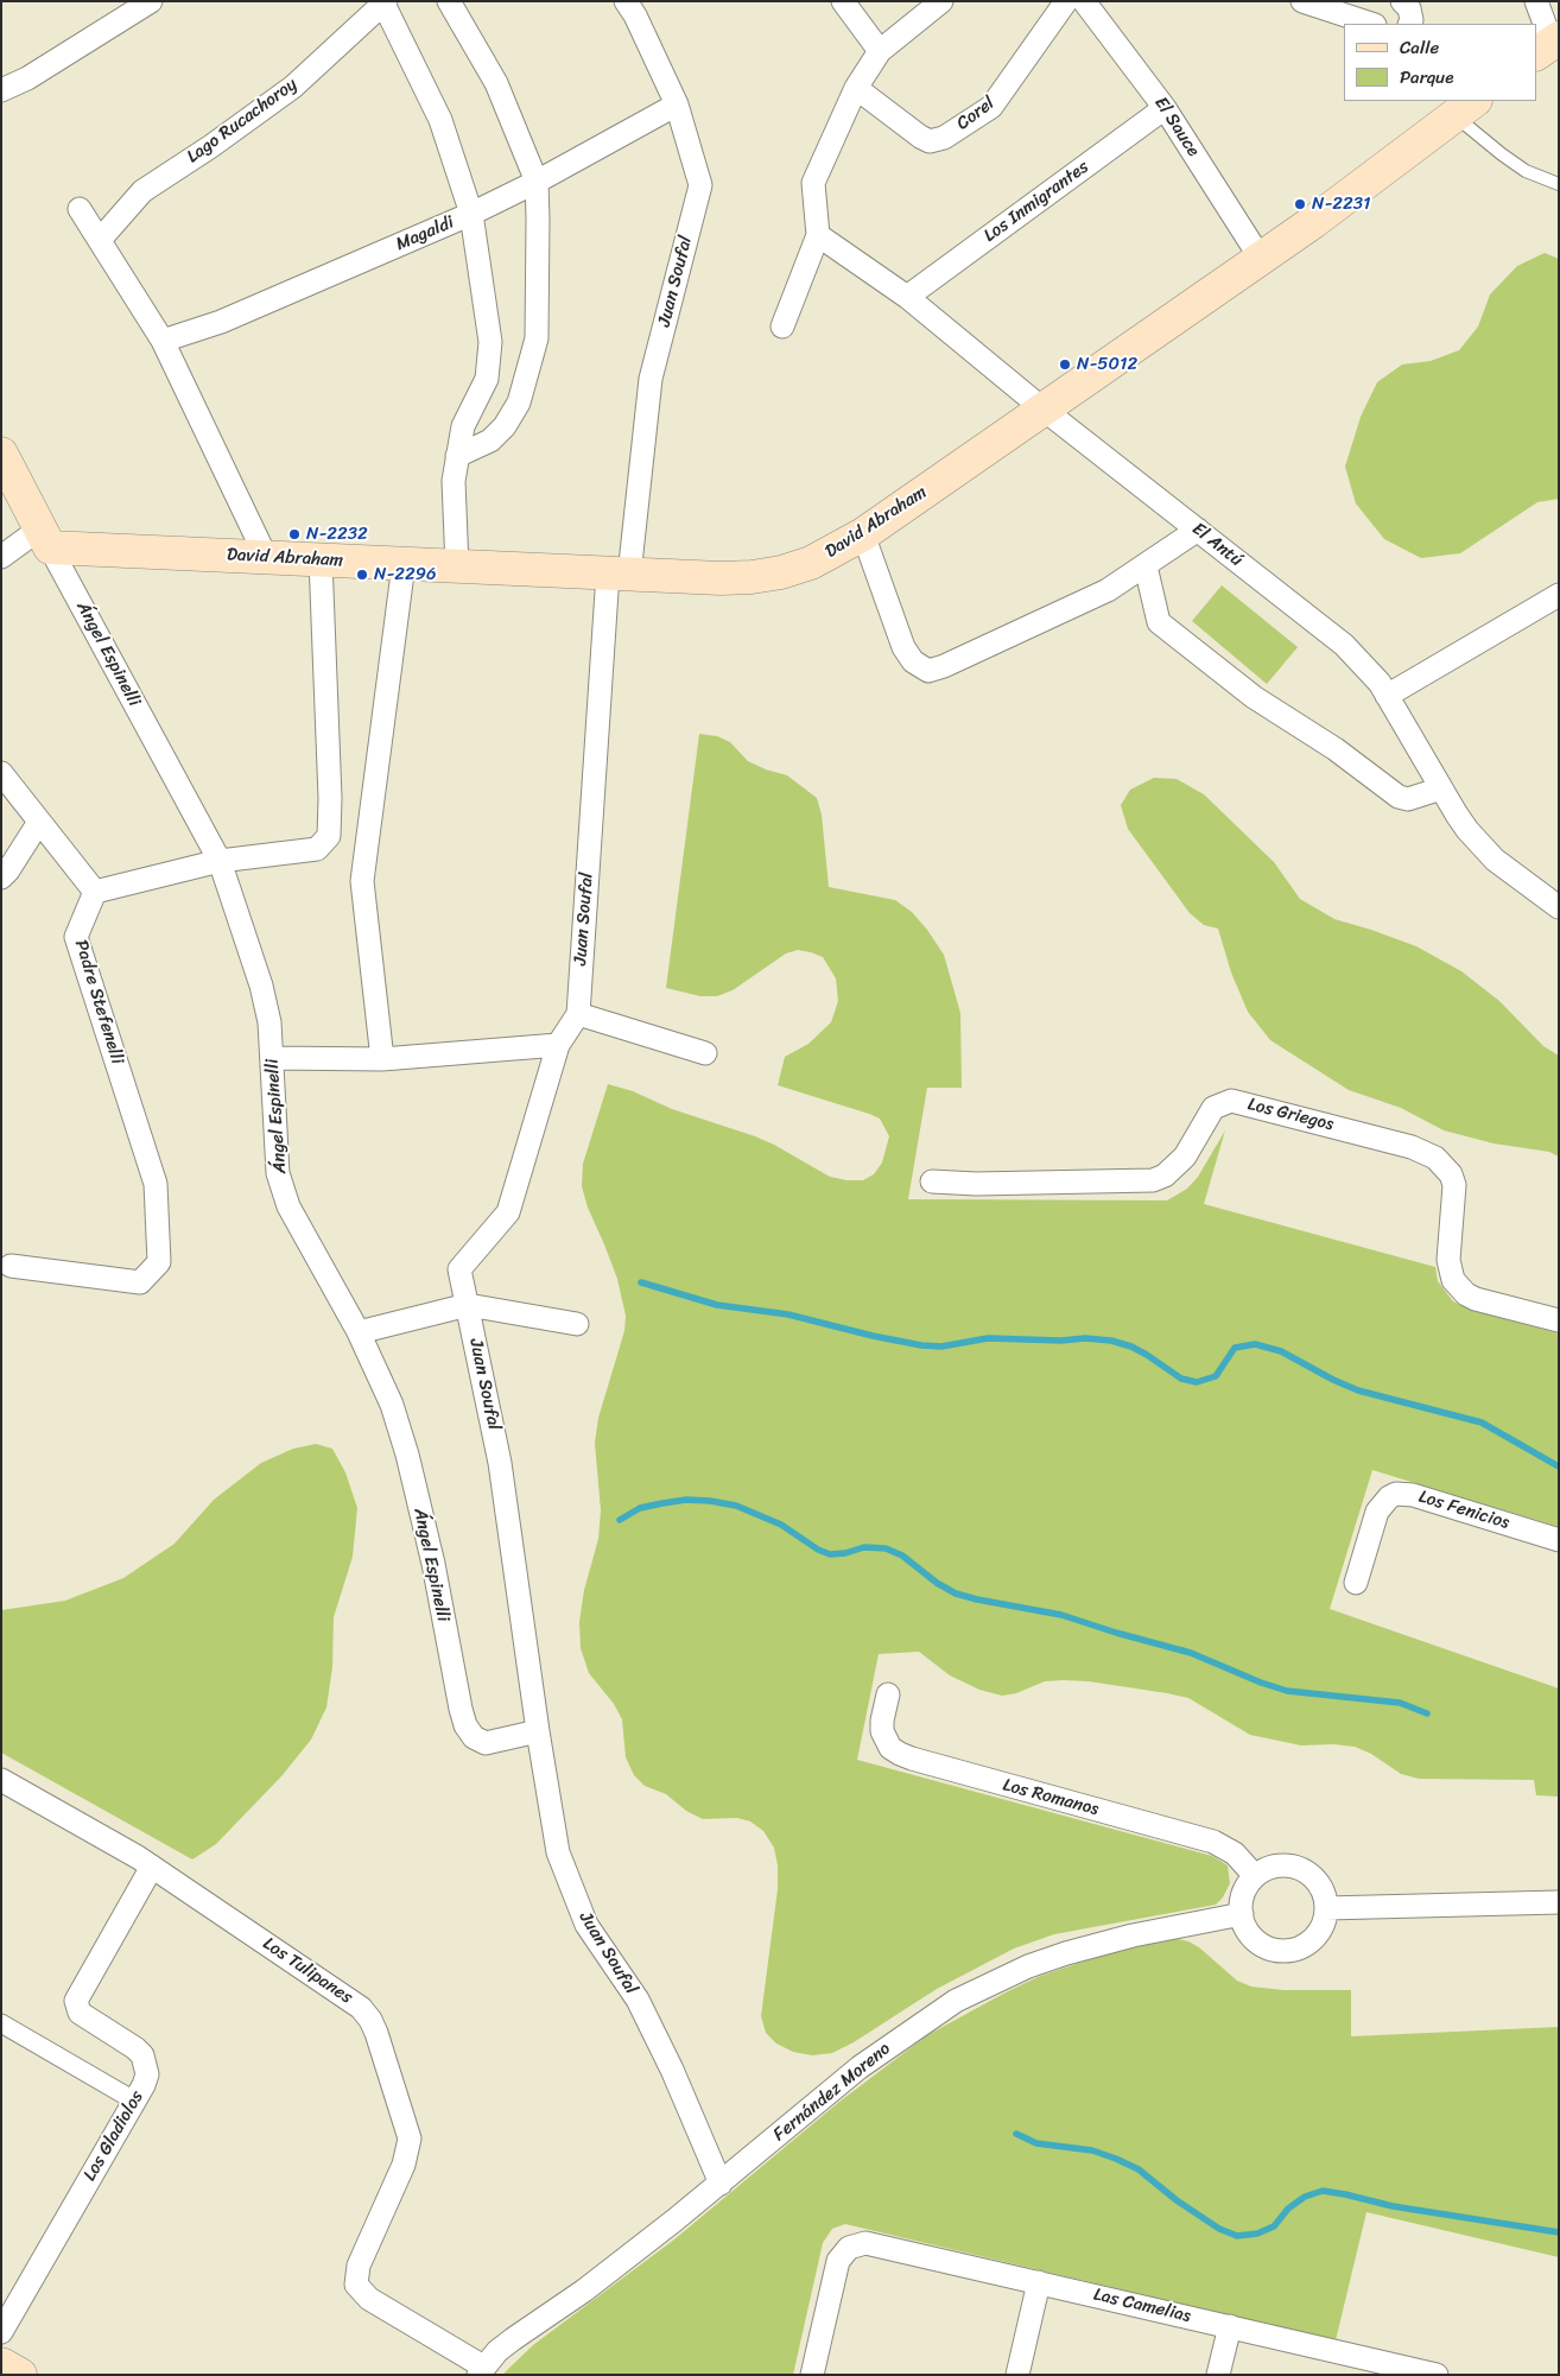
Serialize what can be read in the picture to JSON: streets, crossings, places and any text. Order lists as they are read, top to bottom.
{
  "streets": {
    "main road": ["David Abraham", "Ángel Espinelli"],
    "street": [
      "Corel",
      "Lago Rucachoroy",
      "El Sauce",
      "Los Inmigrantes",
      "Magaldi",
      "Juan Soufal",
      "El Antú",
      "Padre Stefenelli",
      "Los Griegos",
      "Los Fenicios",
      "Los Romanos",
      "Los Tulipanes",
      "Fernández Moreno",
      "Los Gladiolos",
      "Las Camelias"
    ]
  },
  "crossings": [
    ["El Sauce", "Los Inmigrantes"],
    ["El Sauce", "David Abraham"],
    ["Los Inmigrantes", "El Antú"],
    ["Magaldi", "Juan Soufal"],
    ["Juan Soufal", "David Abraham"],
    ["Juan Soufal", "Ángel Espinelli"],
    ["Juan Soufal", "Fernández Moreno"],
    ["David Abraham", "El Antú"],
    ["David Abraham", "Ángel Espinelli"],
    ["Los Romanos", "Fernández Moreno"],
    ["Los Tulipanes", "Fernández Moreno"],
    ["Los Tulipanes", "Los Gladiolos"]
  ],
  "places": [
    "N-2231",
    "N-5012",
    "N-2232",
    "N-2296"
  ],
  "legend": ["Calle", "Parque"]
}
